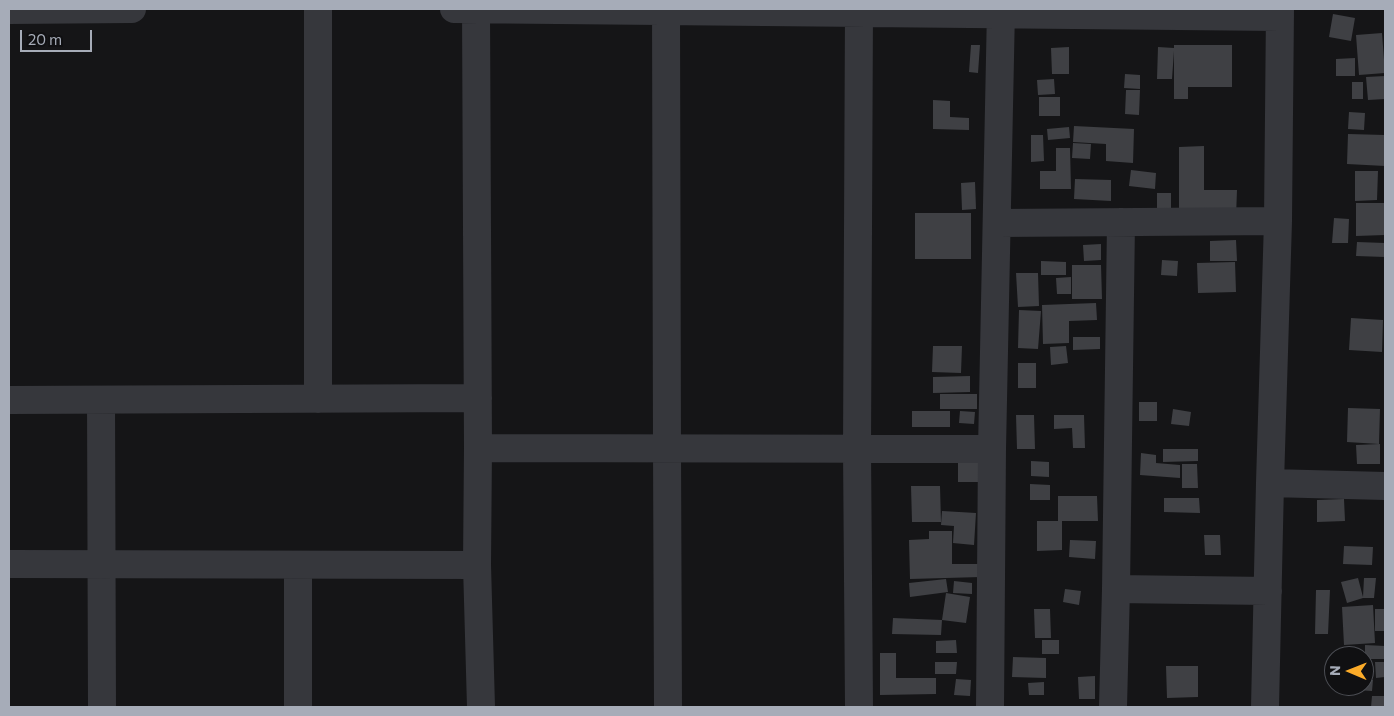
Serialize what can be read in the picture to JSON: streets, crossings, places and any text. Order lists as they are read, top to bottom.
{
  "scale_bar": "20 m",
  "north": "left"
}
